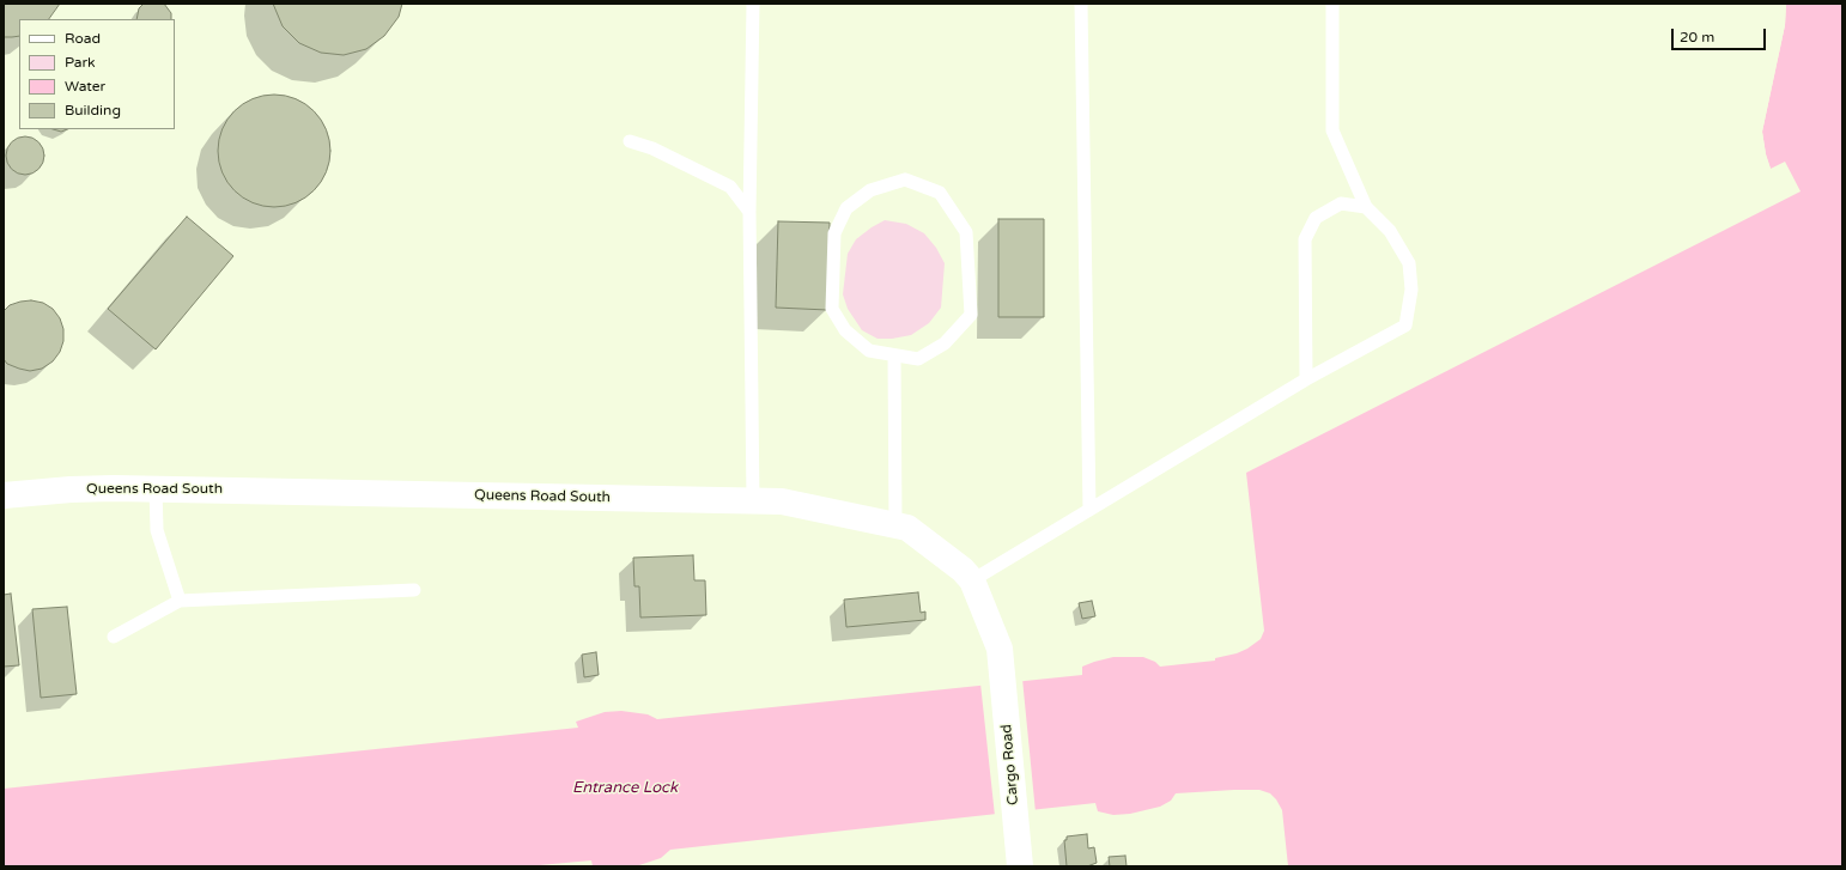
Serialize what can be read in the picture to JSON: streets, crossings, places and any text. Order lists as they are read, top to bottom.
{
  "streets": {
    "street": ["Queens Road South", "Cargo Road"]
  },
  "crossings": [
    ["Queens Road South", "Cargo Road"]
  ],
  "water": ["Entrance Lock"],
  "legend": [
    "Road",
    "Park",
    "Water",
    "Building"
  ],
  "scale_bar": "20 m"
}
